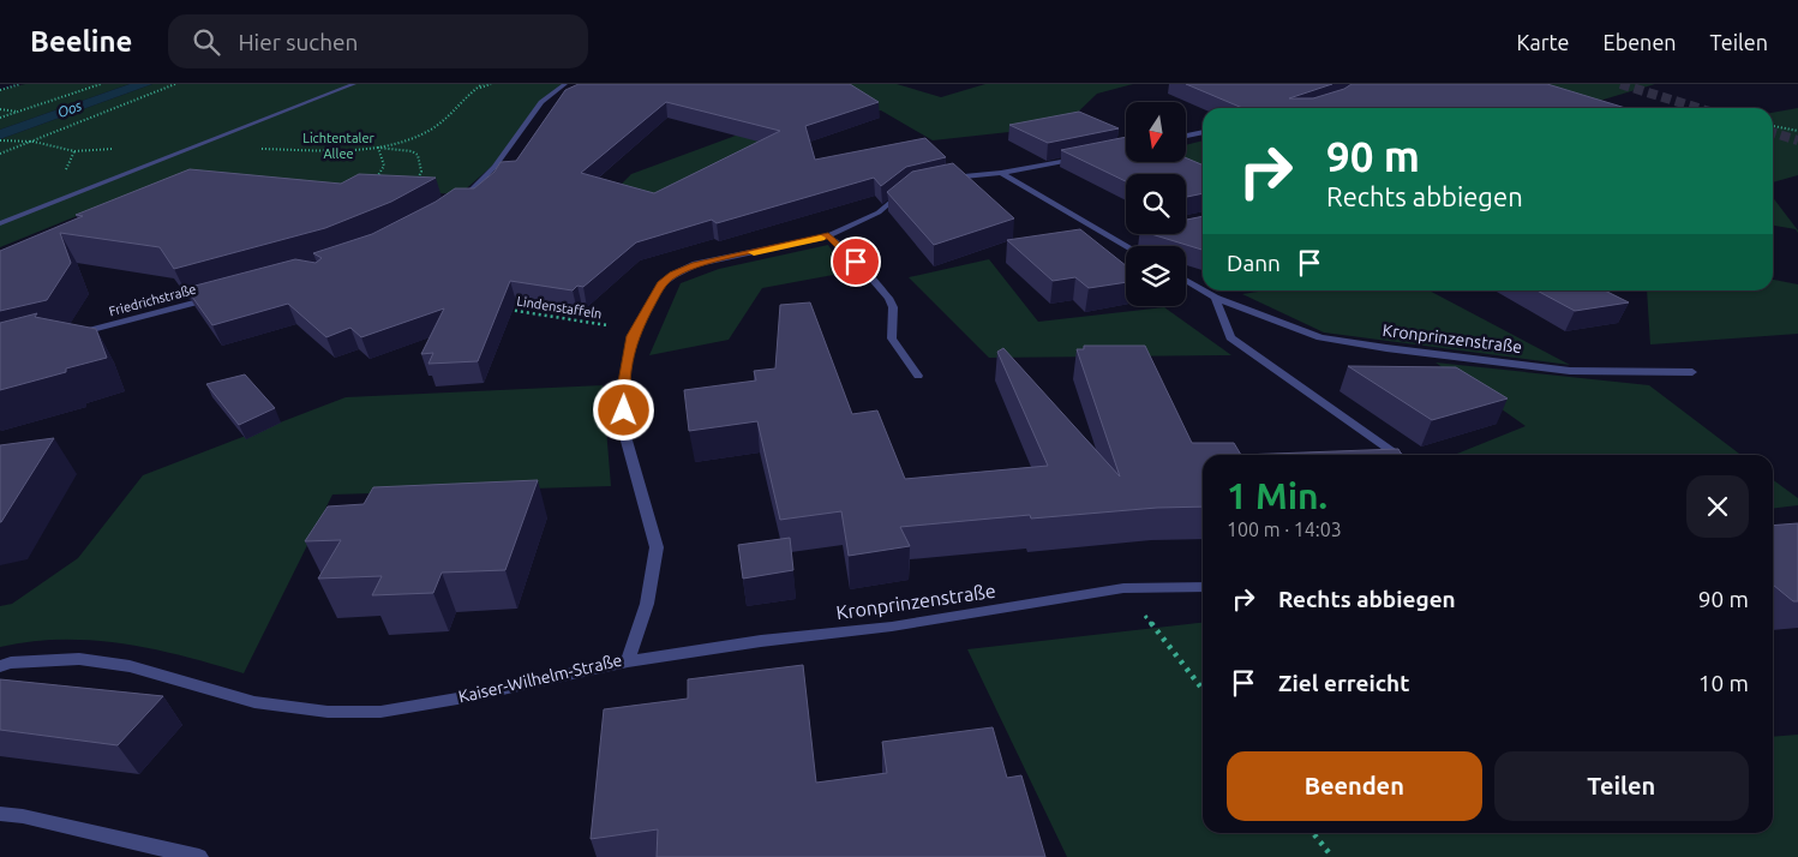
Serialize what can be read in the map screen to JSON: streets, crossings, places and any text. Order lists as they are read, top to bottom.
{
  "streets": {
    "street": ["Friedrichstraße", "Kronprinzenstraße", "Kaiser-Wilhelm-Straße"],
    "path": ["Lindenstaffeln"]
  },
  "crossings": [
    ["Kronprinzenstraße", "Kaiser-Wilhelm-Straße"]
  ],
  "water": ["Oos"],
  "parks": ["Lichtentaler Allee"],
  "north": "bottom",
  "page": {
    "header": "Beeline",
    "search": "Hier suchen",
    "nav": ["Karte", "Ebenen", "Teilen"],
    "turn": ["90 m", "Rechts abbiegen"],
    "then": "Dann",
    "heading": ["1 Min.", "100 m · 14:03"],
    "list": [
      {
        "name": "Rechts abbiegen",
        "value": "90 m"
      },
      {
        "name": "Ziel erreicht",
        "value": "10 m"
      }
    ],
    "buttons": ["Beenden", "Teilen"]
  }
}
